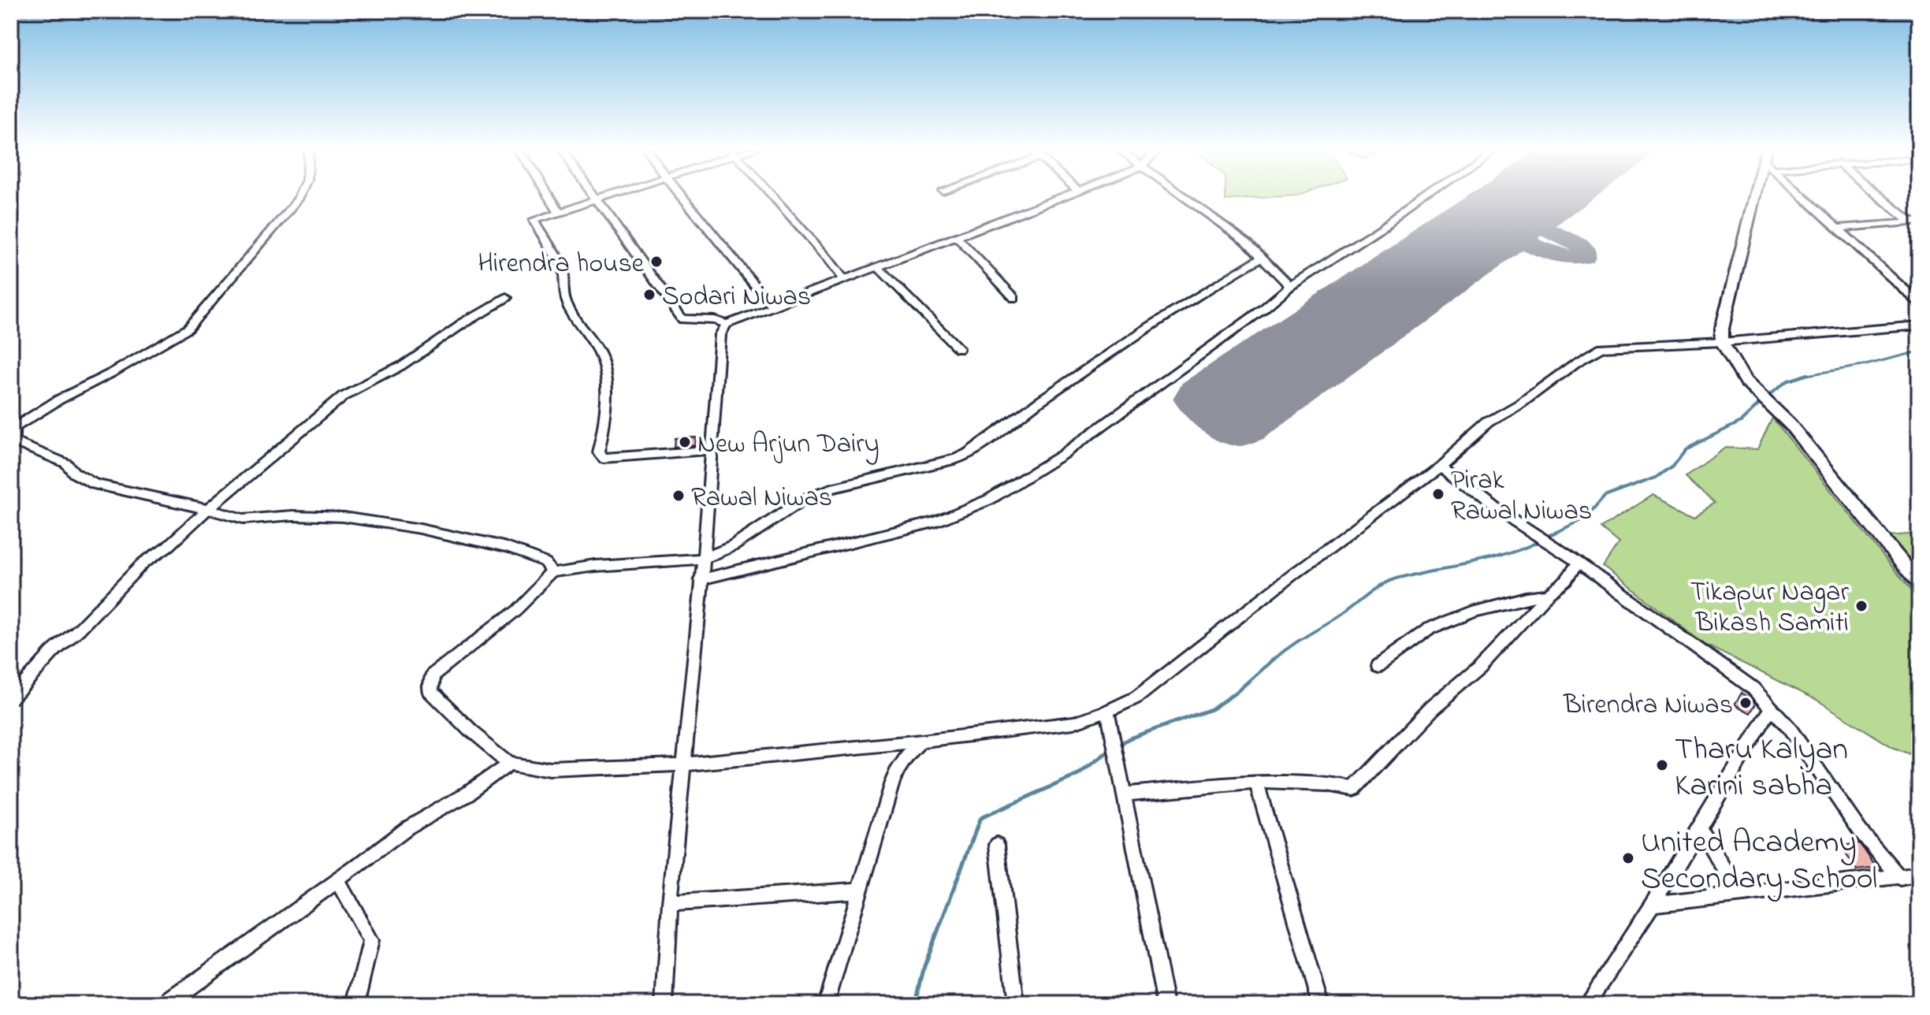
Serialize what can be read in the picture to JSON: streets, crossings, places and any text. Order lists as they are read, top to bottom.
{
  "places": [
    "Hirendra house",
    "Sodari Niwas",
    "New Arjun Dairy",
    "Pirak Rawal Niwas",
    "Rawal Niwas",
    "Tikapur Nagar Bikash Samiti",
    "Birendra Niwas",
    "Tharu Kalyan Karini sabha",
    "United Academy Secondary School"
  ]
}
